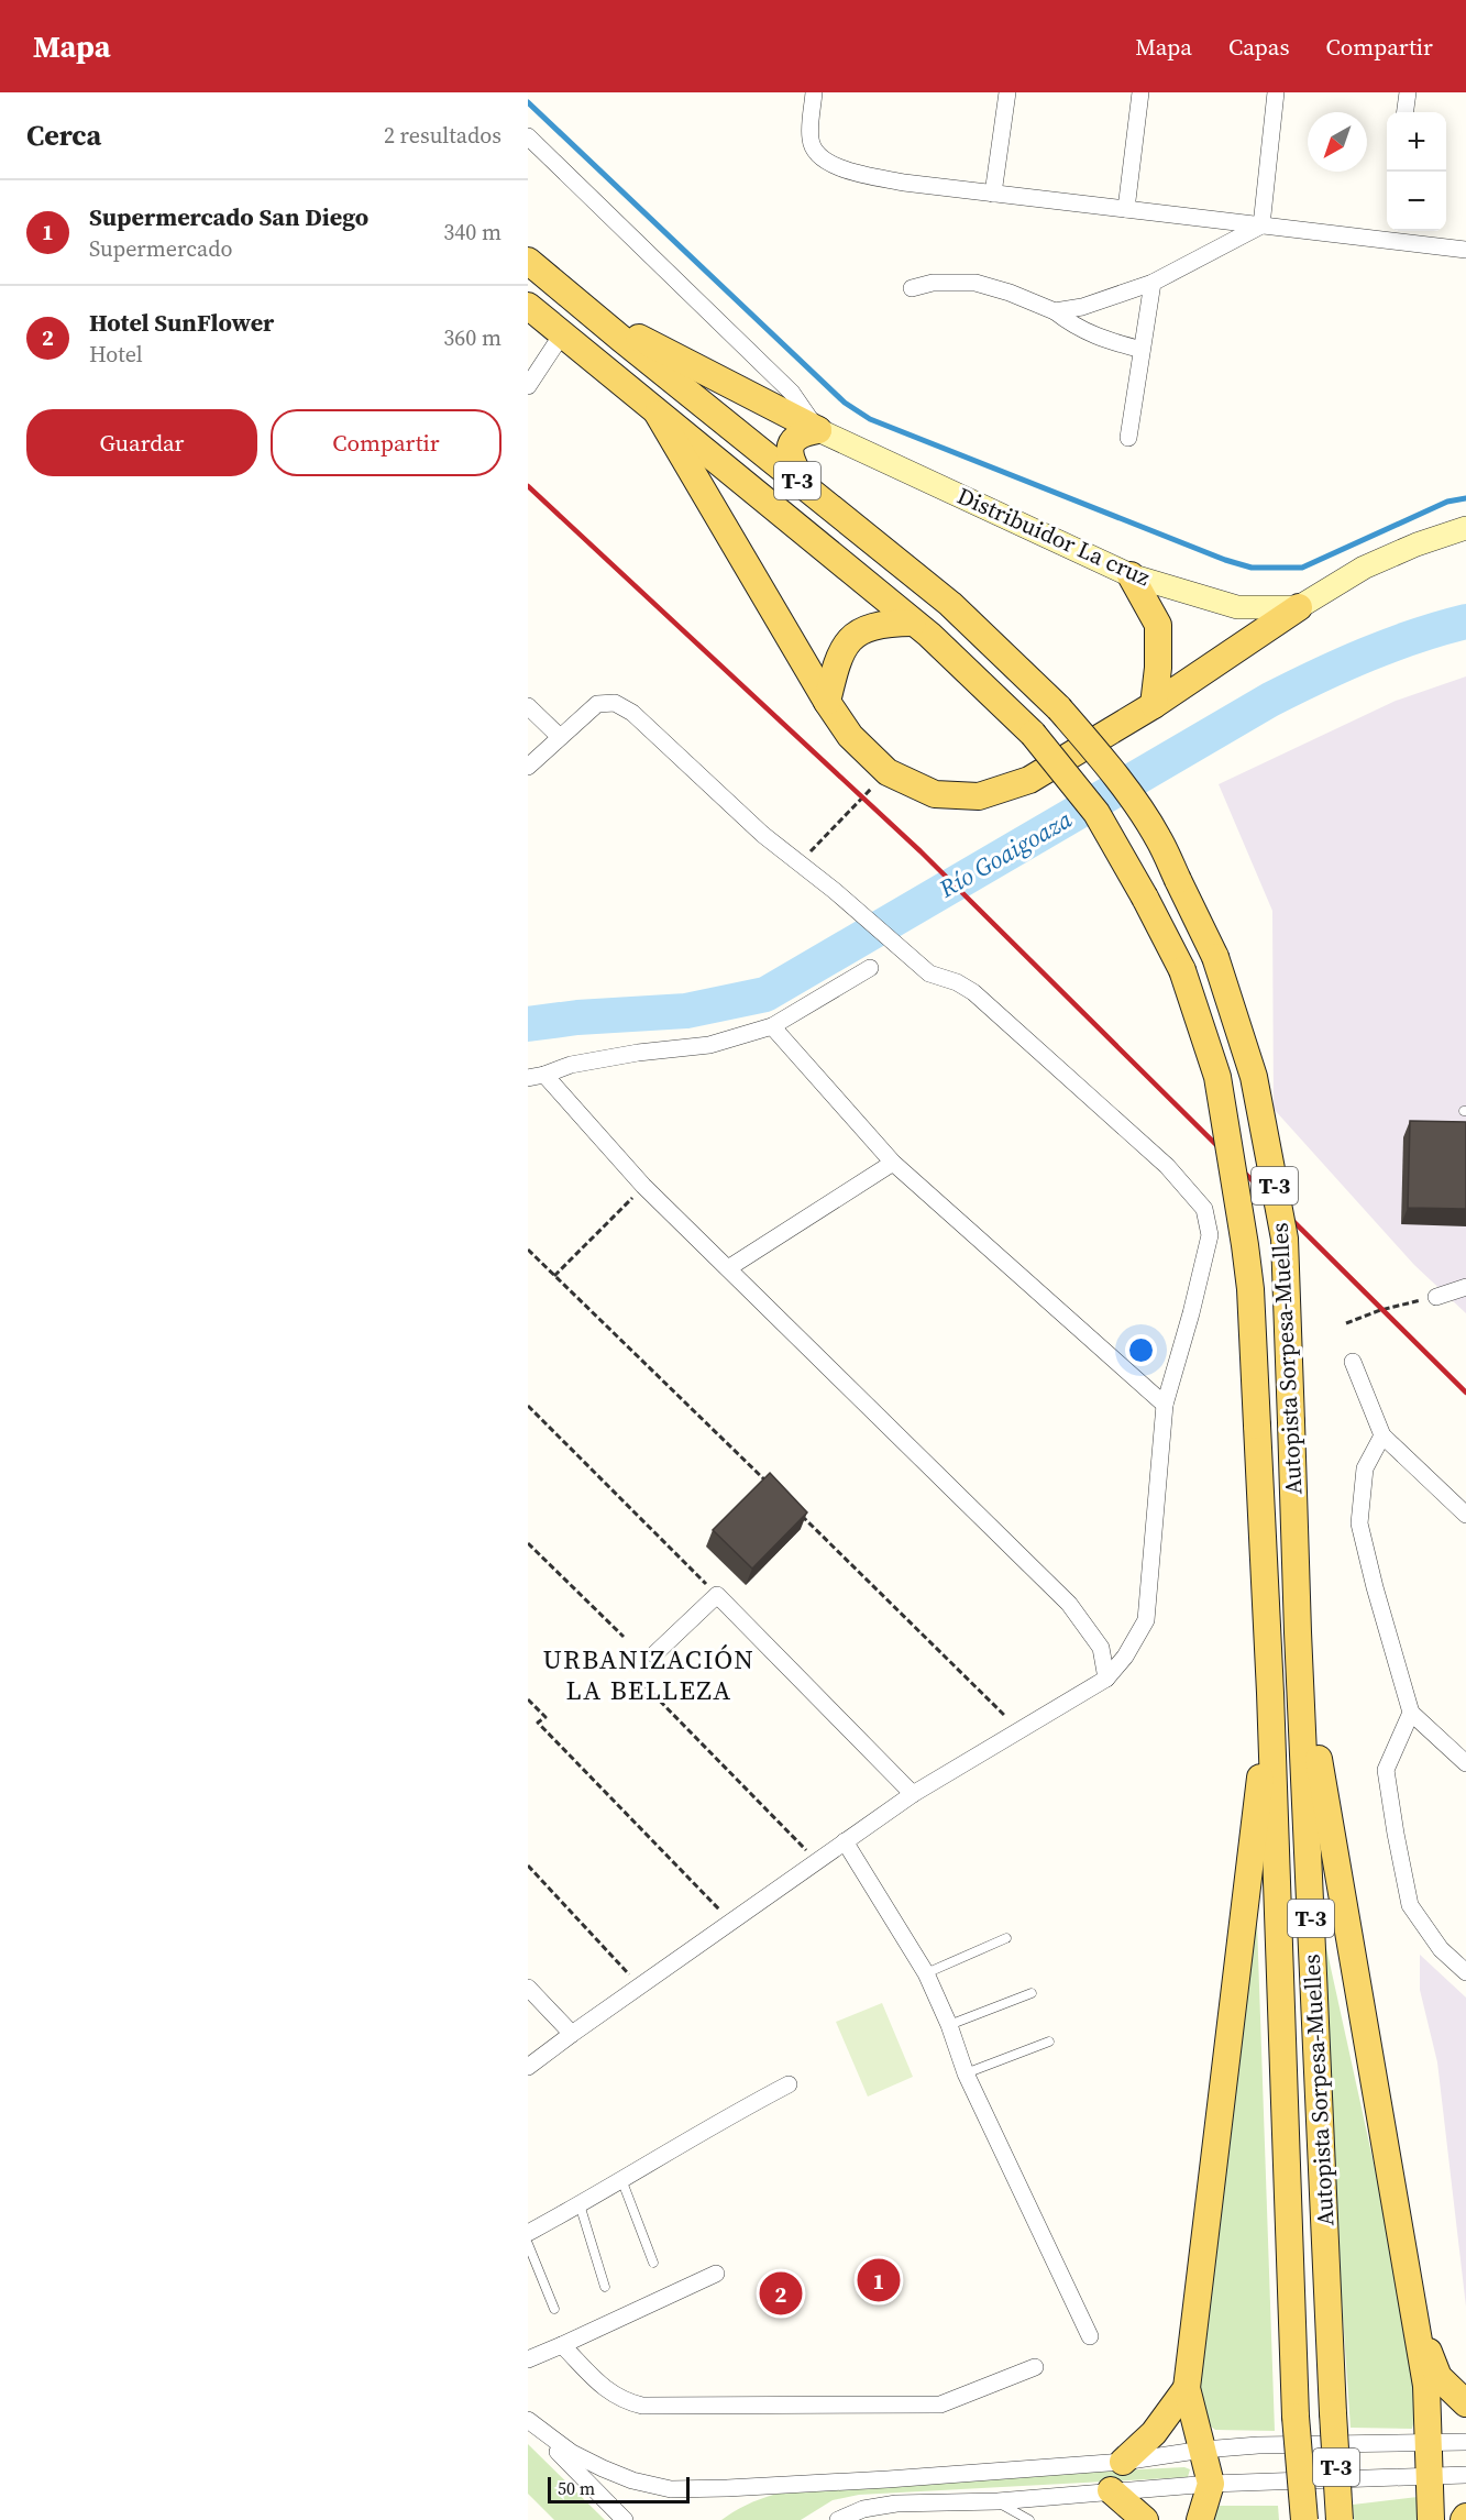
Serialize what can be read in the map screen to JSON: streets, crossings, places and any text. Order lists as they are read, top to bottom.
{
  "streets": {
    "main road": ["T-3", "Distribuidor La cruz", "Autopista Sorpesa-Muelles"]
  },
  "districts": ["URBANIZACIÓN LA BELLEZA"],
  "water": ["Río Goaigoaza"],
  "scale_bar": "50 m",
  "north": "bottom left",
  "page": {
    "header": "Mapa",
    "nav": ["Mapa", "Capas", "Compartir"],
    "heading": ["Cerca", "2 resultados"],
    "map_buttons": ["+", "−"],
    "list": [
      {
        "mark": "1",
        "name": "Supermercado San Diego",
        "note": "Supermercado",
        "value": "340 m"
      },
      {
        "mark": "2",
        "name": "Hotel SunFlower",
        "note": "Hotel",
        "value": "360 m"
      }
    ],
    "buttons": ["Guardar", "Compartir"],
    "pins": ["1", "2"],
    "scale": "50 m"
  }
}
